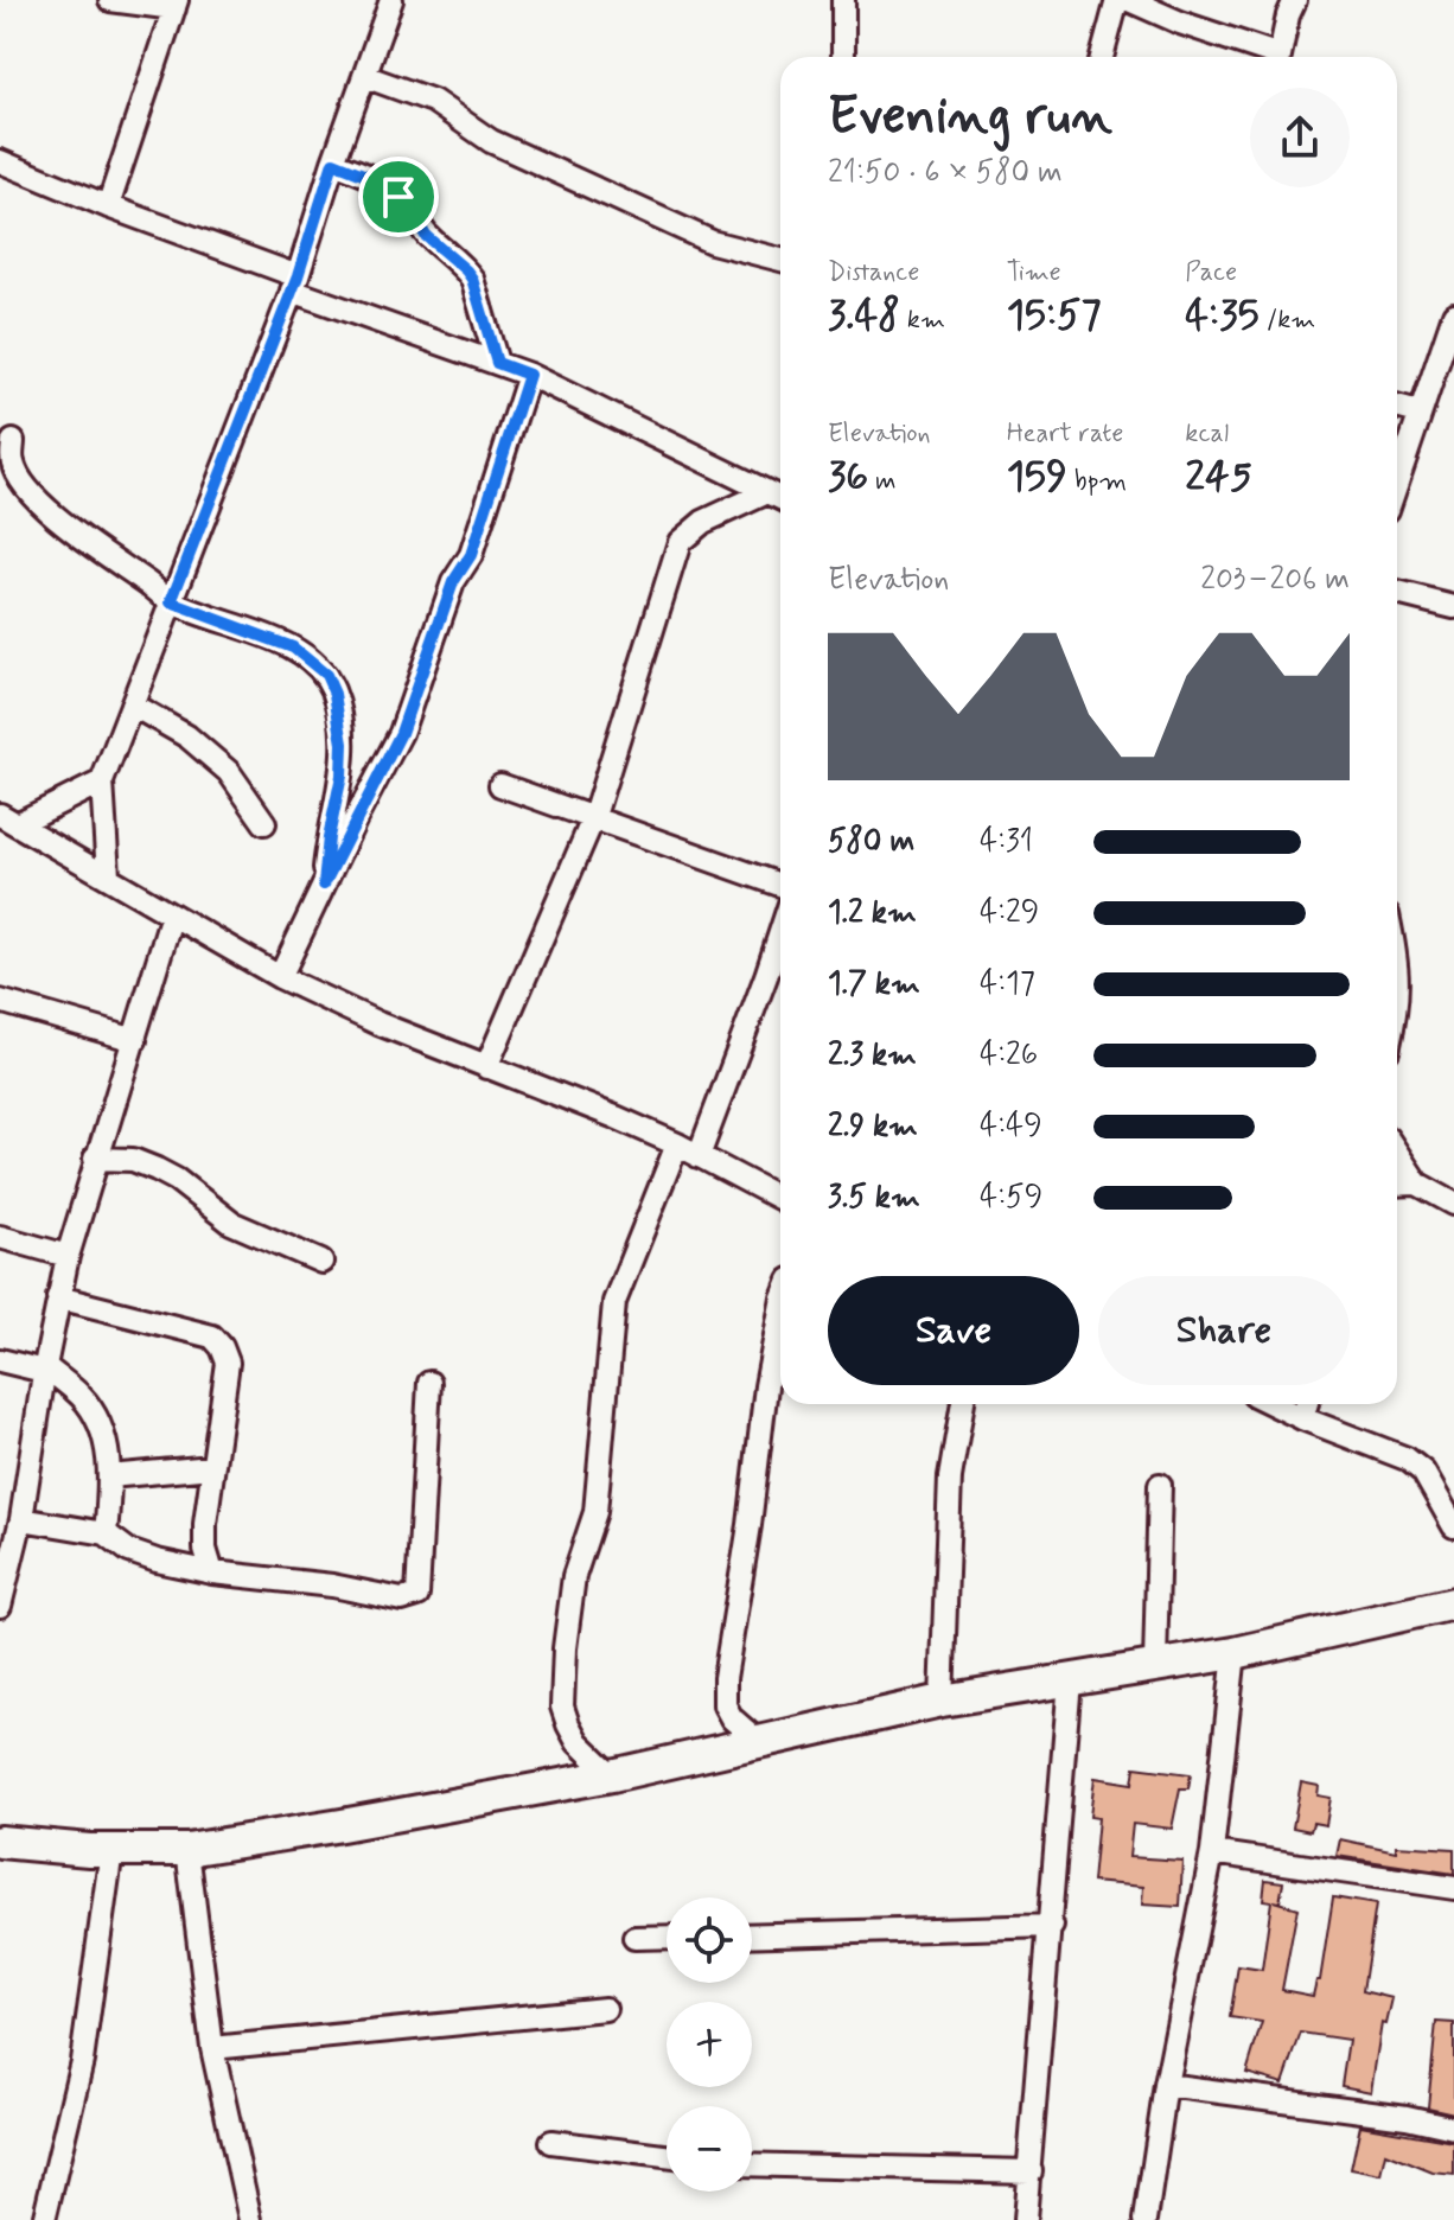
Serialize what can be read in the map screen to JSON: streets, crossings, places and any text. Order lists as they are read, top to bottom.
{
  "page": {
    "heading": ["Evening run", "21:50 · 6 × 580 m"],
    "stats": [
      ["Distance", "3.48 km"],
      ["Time", "15:57"],
      ["Pace", "4:35 /km"],
      ["Elevation", "36 m"],
      ["Heart rate", "159 bpm"],
      ["kcal", "245"]
    ],
    "chart": ["Elevation", "203–206 m"],
    "list": [
      {
        "name": "580 m",
        "note": "4:31"
      },
      {
        "name": "1.2 km",
        "note": "4:29"
      },
      {
        "name": "1.7 km",
        "note": "4:17"
      },
      {
        "name": "2.3 km",
        "note": "4:26"
      },
      {
        "name": "2.9 km",
        "note": "4:49"
      },
      {
        "name": "3.5 km",
        "note": "4:59"
      }
    ],
    "buttons": ["Save", "Share"],
    "map_buttons": ["+", "−"]
  }
}
